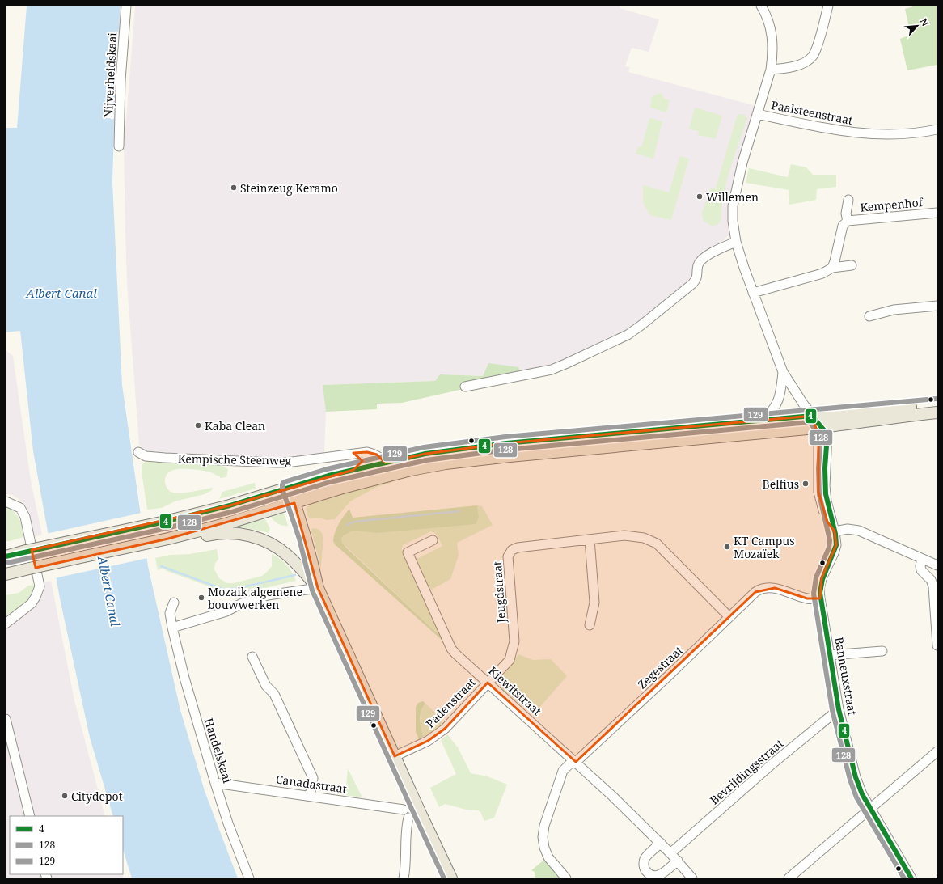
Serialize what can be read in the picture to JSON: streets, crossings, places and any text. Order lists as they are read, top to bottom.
{
  "streets": {
    "street": [
      "Nijverheidskaai",
      "Paalsteenstraat",
      "Kempenhof",
      "Kempische Steenweg",
      "Jeugdstraat",
      "Zegestraat",
      "Banneuxstraat",
      "Kiewitstraat",
      "Padenstraat",
      "Handelskaai",
      "Bevrijdingsstraat",
      "Canadastraat"
    ]
  },
  "crossings": [
    ["Paalsteenstraat", "Banneuxstraat"],
    ["Jeugdstraat", "Zegestraat"],
    ["Jeugdstraat", "Kiewitstraat"],
    ["Jeugdstraat", "Padenstraat"],
    ["Zegestraat", "Banneuxstraat"],
    ["Zegestraat", "Kiewitstraat"],
    ["Banneuxstraat", "Bevrijdingsstraat"],
    ["Kiewitstraat", "Padenstraat"],
    ["Kiewitstraat", "Bevrijdingsstraat"],
    ["Handelskaai", "Canadastraat"]
  ],
  "water": ["Albert Canal"],
  "places": [
    "Steinzeug Keramo",
    "Willemen",
    "Kaba Clean",
    "Belfius",
    "KT Campus Mozaïek",
    "Mozaik algemene bouwwerken",
    "Citydepot"
  ],
  "lines": ["transit line 129", "transit line 4", "transit line 128"],
  "legend": ["4", "128", "129"],
  "north": "top right"
}
